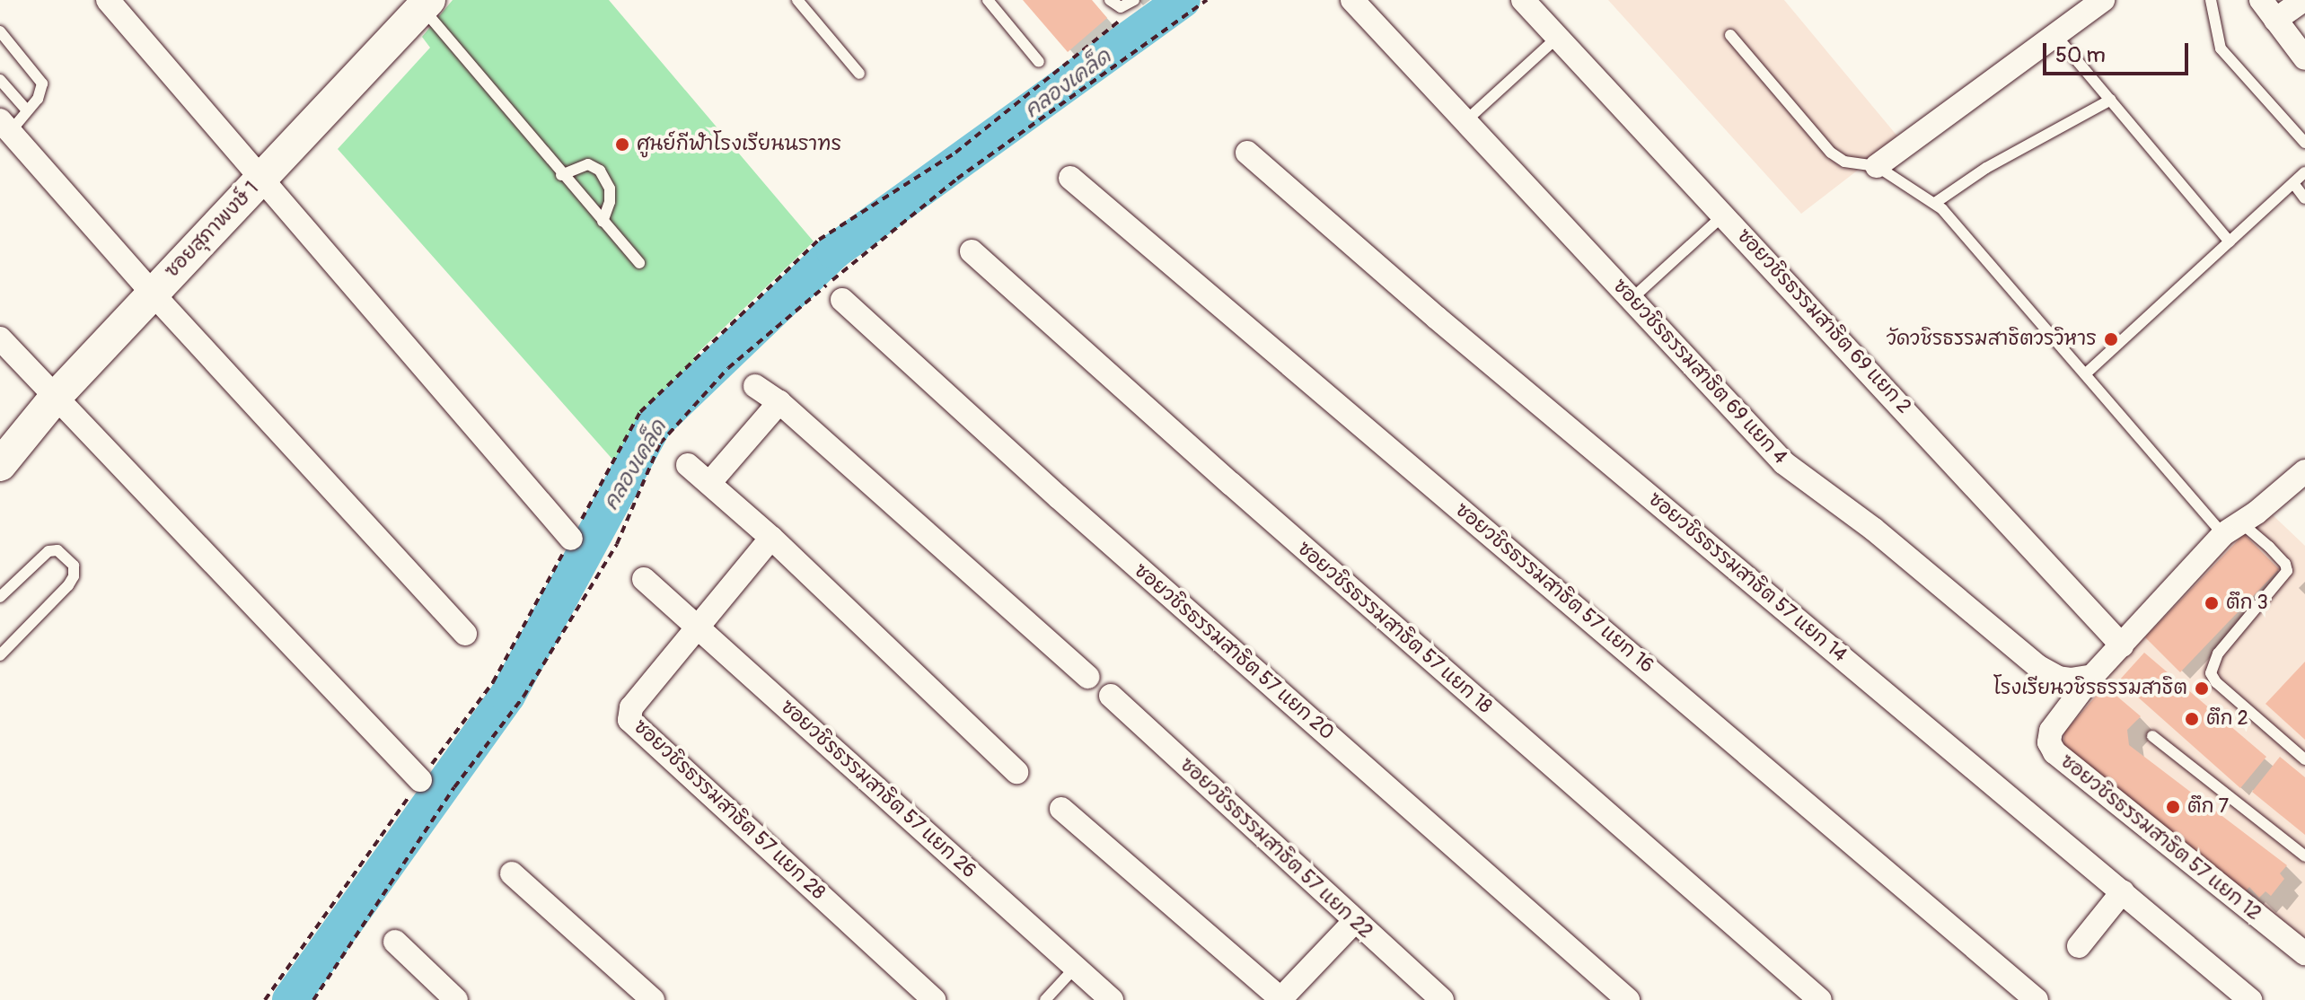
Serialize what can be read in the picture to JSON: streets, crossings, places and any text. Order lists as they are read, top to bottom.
{
  "streets": {
    "street": [
      "ซอยสุภาพงษ์ 1",
      "ซอยวชิรธรรมสาธิต 69 แยก 2",
      "ซอยวชิรธรรมสาธิต 69 แยก 4",
      "ซอยวชิรธรรมสาธิต 57 แยก 14",
      "ซอยวชิรธรรมสาธิต 57 แยก 16",
      "ซอยวชิรธรรมสาธิต 57 แยก 18",
      "ซอยวชิรธรรมสาธิต 57 แยก 20",
      "ซอยวชิรธรรมสาธิต 57 แยก 26",
      "ซอยวชิรธรรมสาธิต 57 แยก 28",
      "ซอยวชิรธรรมสาธิต 57 แยก 12",
      "ซอยวชิรธรรมสาธิต 57 แยก 22"
    ]
  },
  "crossings": [
    ["ซอยวชิรธรรมสาธิต 69 แยก 2", "ซอยวชิรธรรมสาธิต 57 แยก 12"],
    ["ซอยวชิรธรรมสาธิต 69 แยก 4", "ซอยวชิรธรรมสาธิต 57 แยก 12"],
    ["ซอยวชิรธรรมสาธิต 57 แยก 26", "ซอยวชิรธรรมสาธิต 57 แยก 28"]
  ],
  "water": ["คลองเคล็ด"],
  "places": [
    "ศูนย์กีฬาโรงเรียนนราทร",
    "วัดวชิรธรรมสาธิตวรวิหาร",
    "ตึก 3",
    "โรงเรียนวชิรธรรมสาธิต",
    "ตึก 2",
    "ตึก 7"
  ],
  "scale_bar": "50 m"
}
